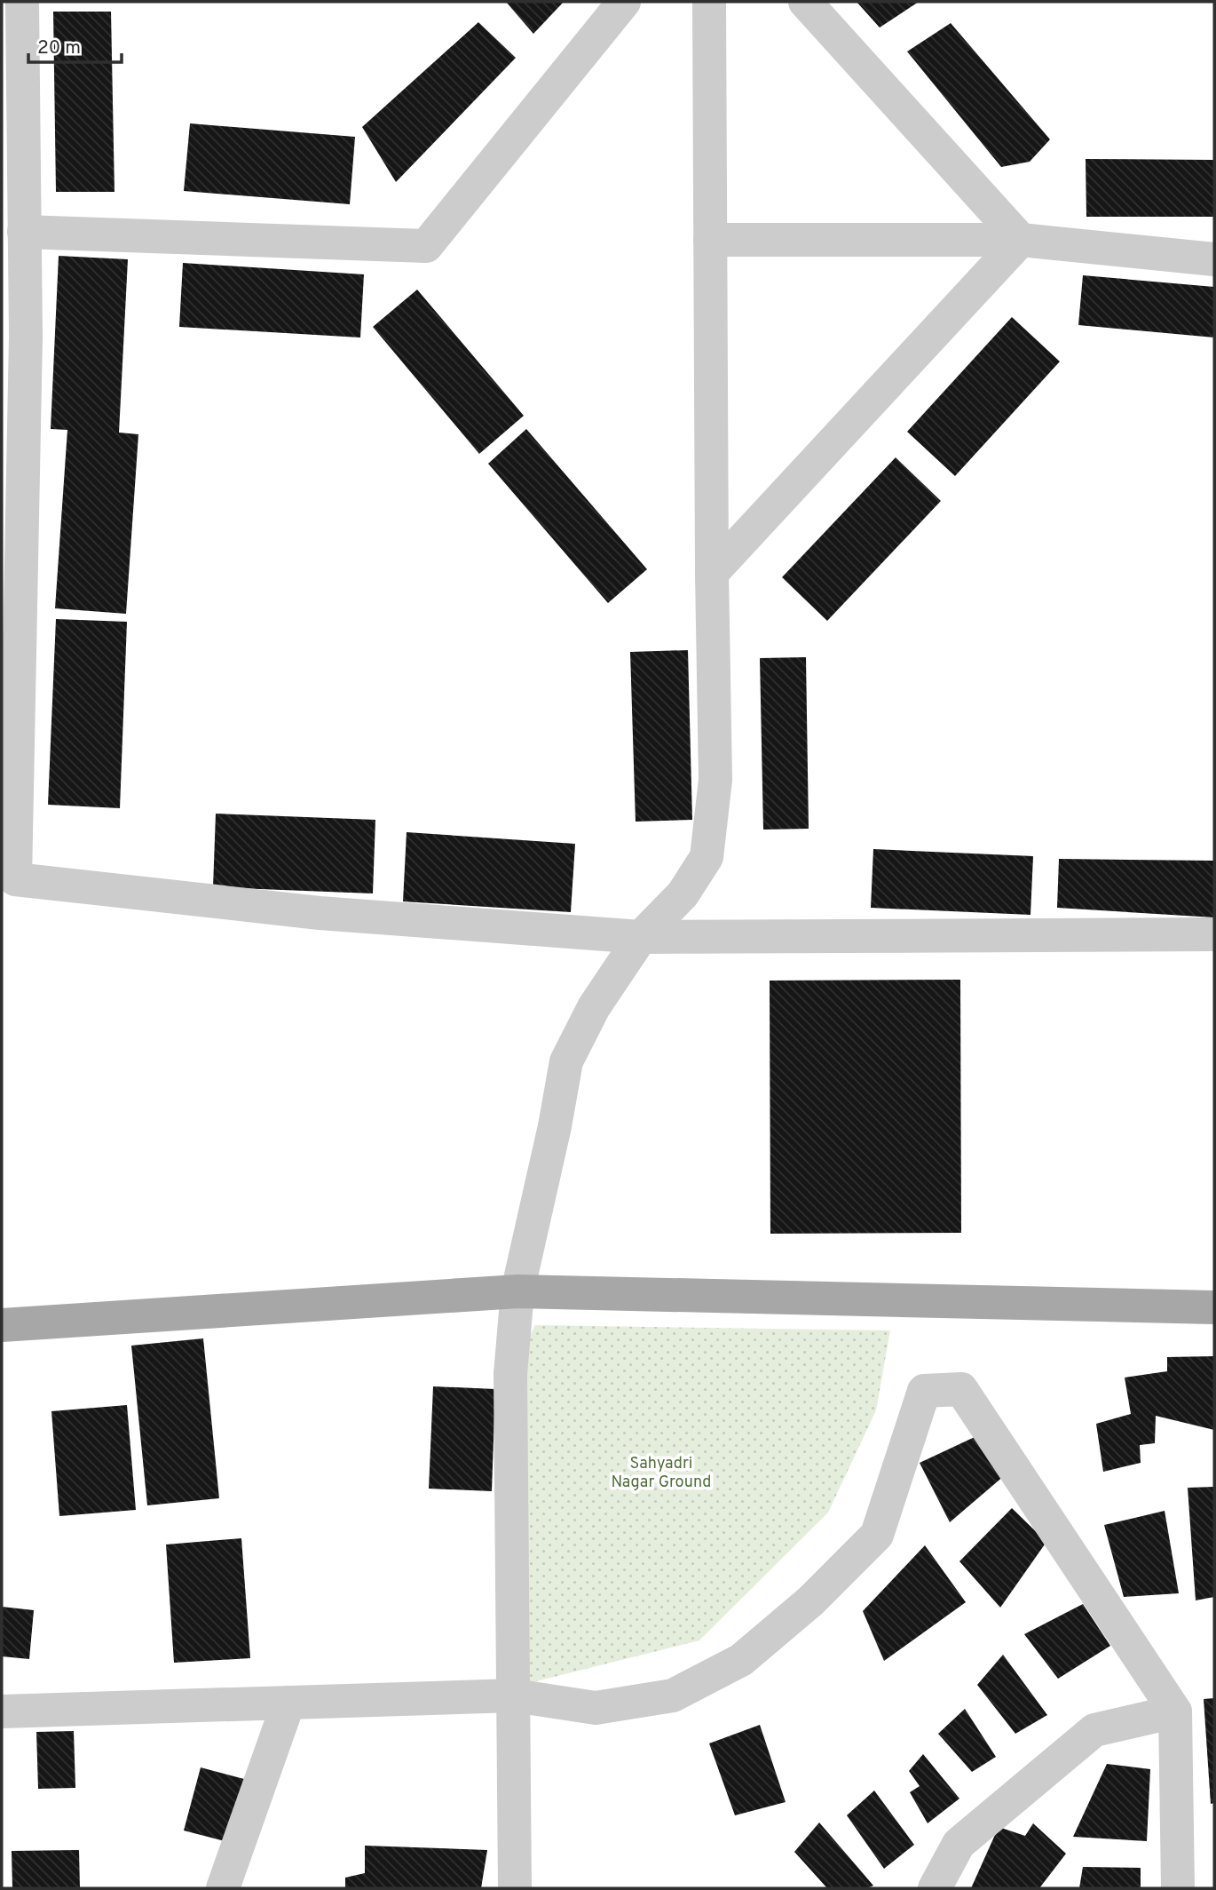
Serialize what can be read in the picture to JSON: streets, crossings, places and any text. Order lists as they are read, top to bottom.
{
  "parks": ["Sahyadri Nagar Ground"],
  "scale_bar": "20 m"
}
